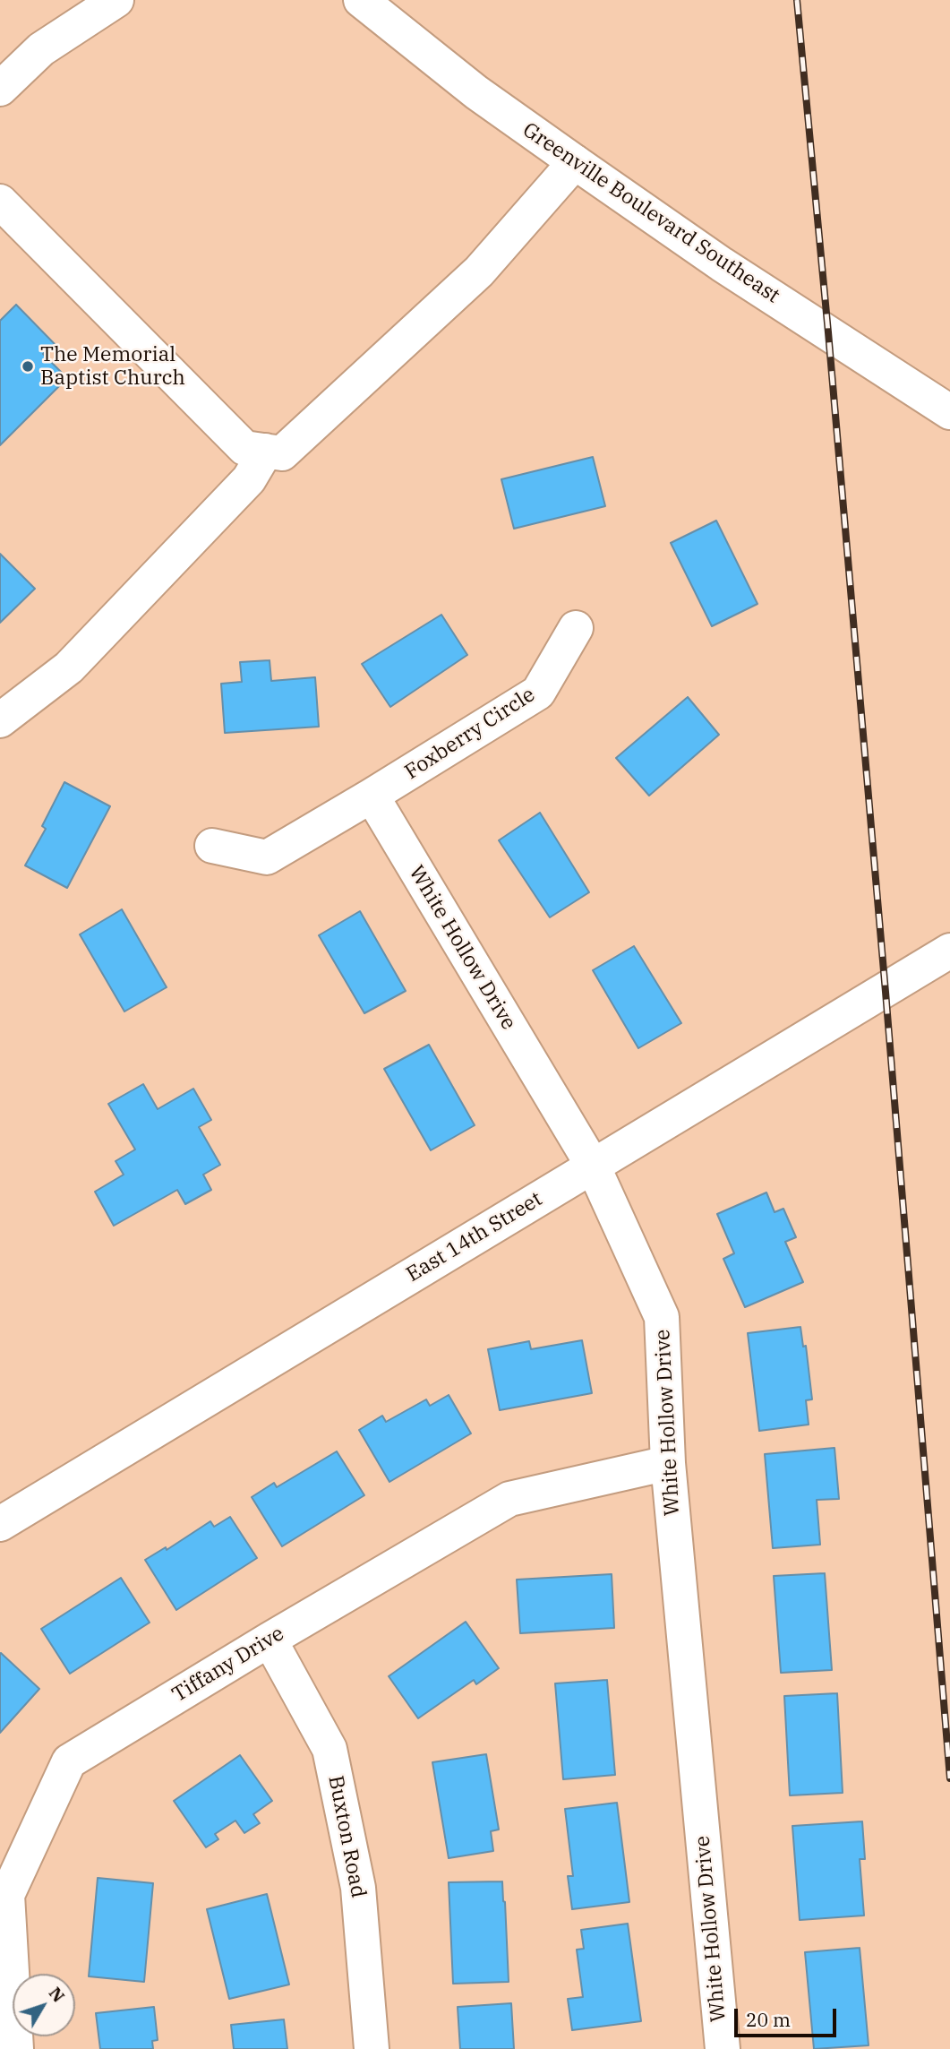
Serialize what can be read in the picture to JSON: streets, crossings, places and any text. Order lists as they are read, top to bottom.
{
  "streets": {
    "main road": [
      "Greenville Boulevard Southeast",
      "Foxberry Circle",
      "White Hollow Drive",
      "East 14th Street",
      "Tiffany Drive",
      "Buxton Road"
    ]
  },
  "crossings": [
    ["Foxberry Circle", "White Hollow Drive"],
    ["White Hollow Drive", "East 14th Street"],
    ["White Hollow Drive", "Tiffany Drive"],
    ["Tiffany Drive", "Buxton Road"]
  ],
  "places": ["The Memorial Baptist Church"],
  "scale_bar": "20 m",
  "north": "top right"
}
